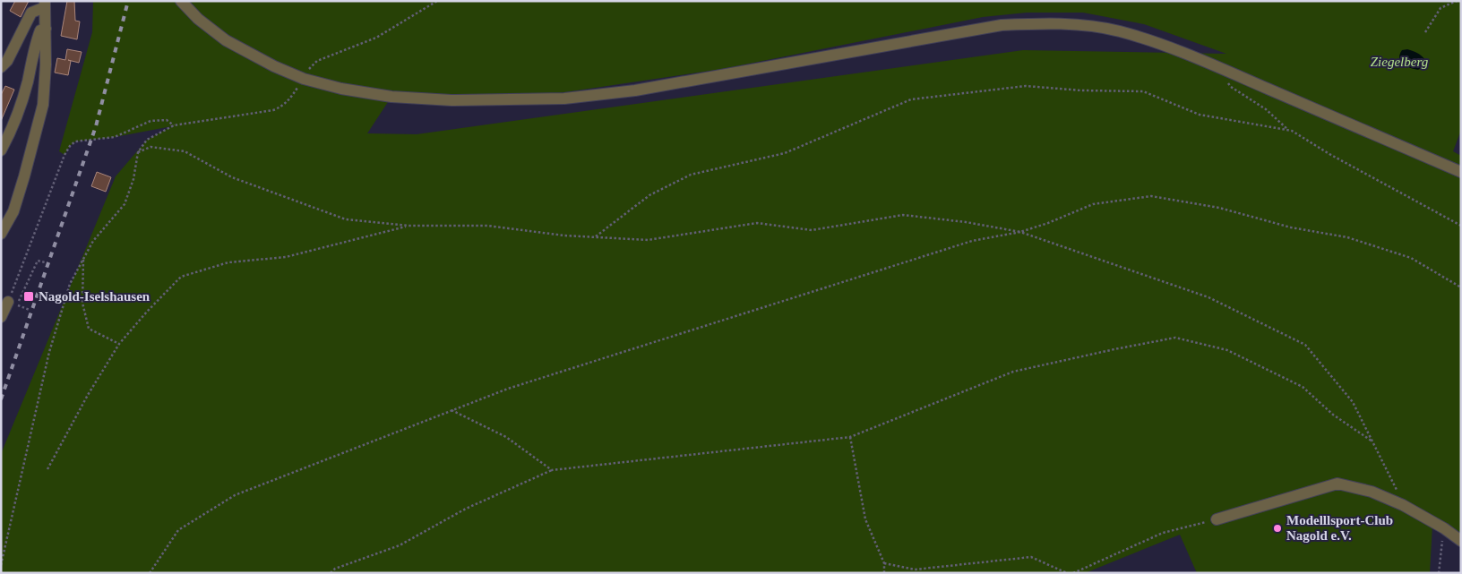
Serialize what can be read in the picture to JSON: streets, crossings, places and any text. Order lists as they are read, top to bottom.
{
  "parks": ["Ziegelberg"],
  "places": {
    "transit": ["Nagold-Iselshausen"],
    "other": ["Modelllsport-Club Nagold e.V."]
  }
}
